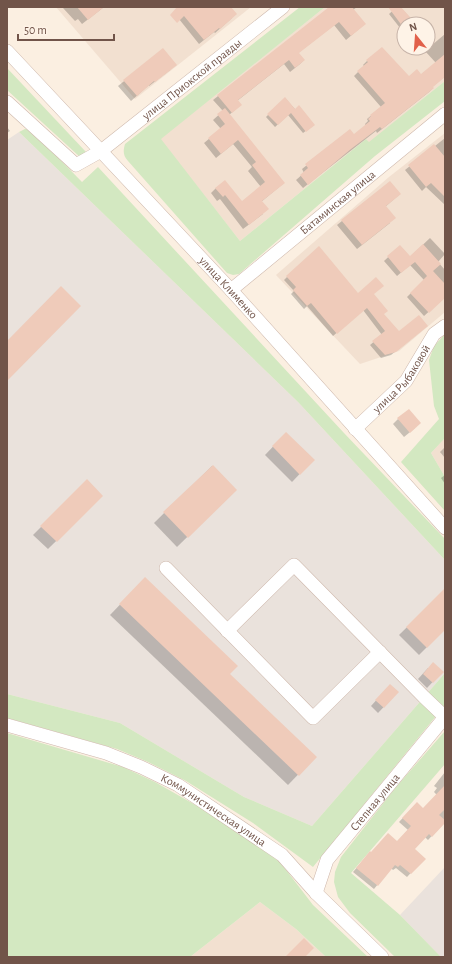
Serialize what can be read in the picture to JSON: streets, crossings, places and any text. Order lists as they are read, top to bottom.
{
  "streets": {
    "street": [
      "улица Приокской правды",
      "Батаминская улица",
      "улица Клименко",
      "улица Рыбаковой",
      "Степная улица",
      "Коммунистическая улица"
    ]
  },
  "crossings": [
    ["улица Приокской правды", "улица Клименко"],
    ["Батаминская улица", "улица Клименко"],
    ["улица Клименко", "улица Рыбаковой"],
    ["Степная улица", "Коммунистическая улица"]
  ],
  "scale_bar": "50 m",
  "north": "top"
}
